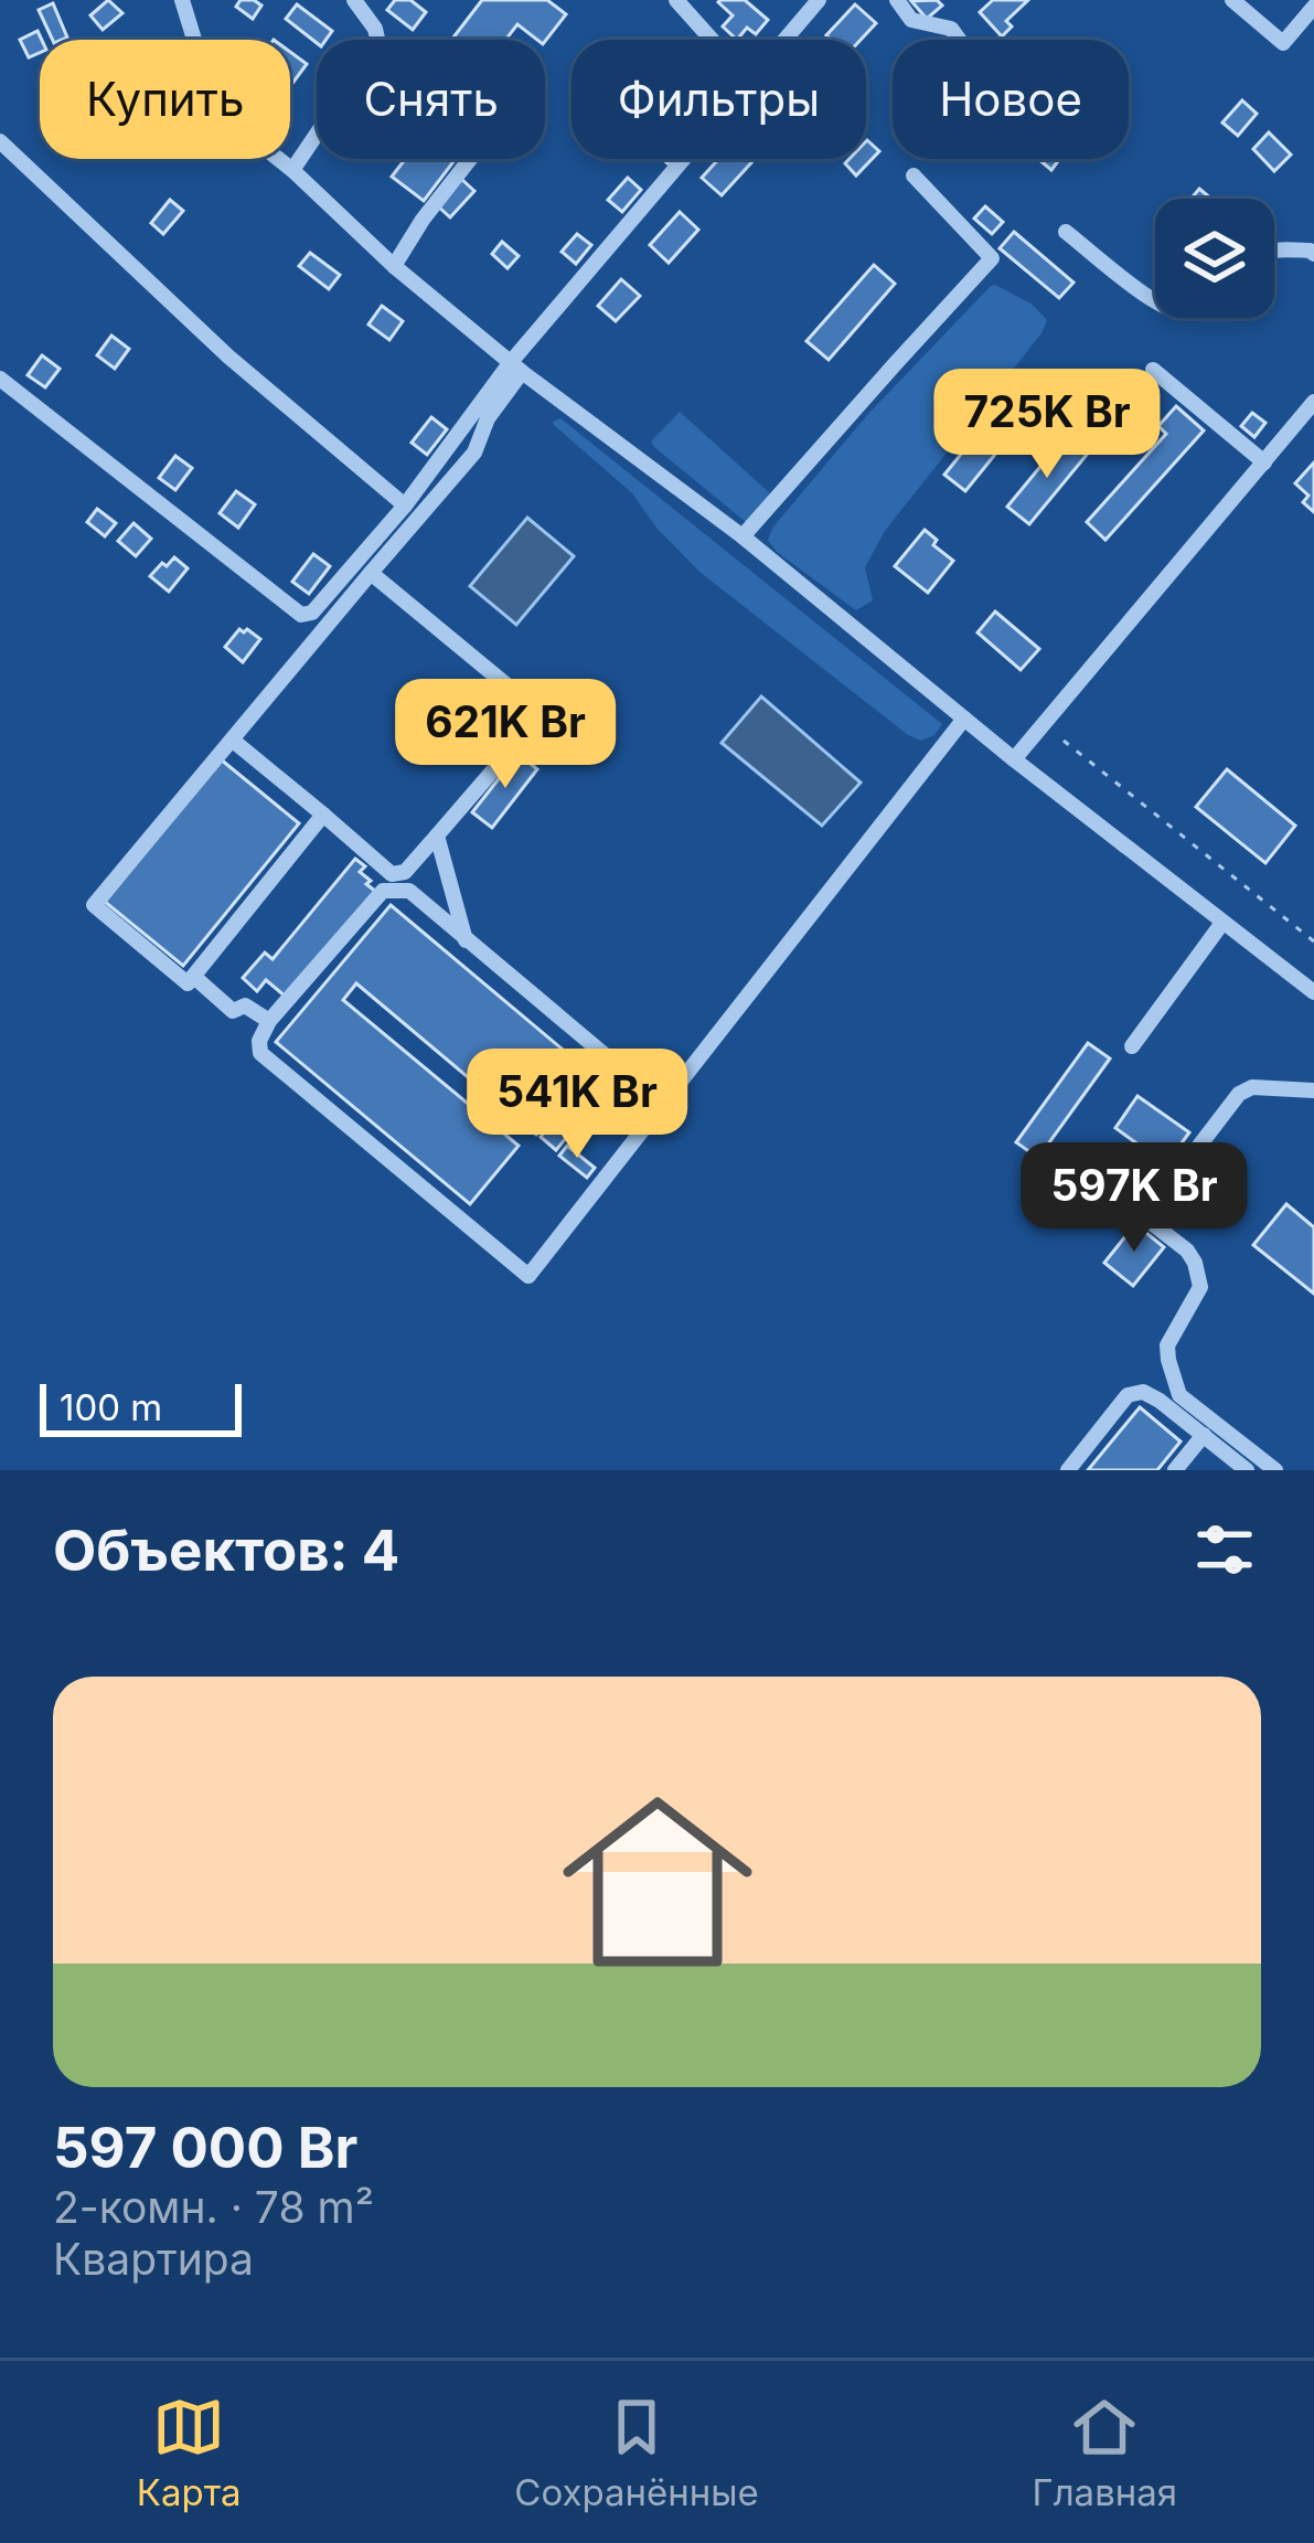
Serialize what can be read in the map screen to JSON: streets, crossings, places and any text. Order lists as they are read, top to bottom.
{
  "scale_bar": "100 m",
  "page": {
    "chip": [
      "Купить",
      "Снять",
      "Фильтры",
      "Новое"
    ],
    "price": [
      "725K Br",
      "621K Br",
      "541K Br",
      "597K Br"
    ],
    "scale": "100 m",
    "heading": "Объектов: 4",
    "list": [
      {
        "name": "597 000 Br",
        "note": "2-комн. · 78 m² · Квартира"
      }
    ],
    "tabs": ["Карта", "Сохранённые", "Главная"]
  }
}
